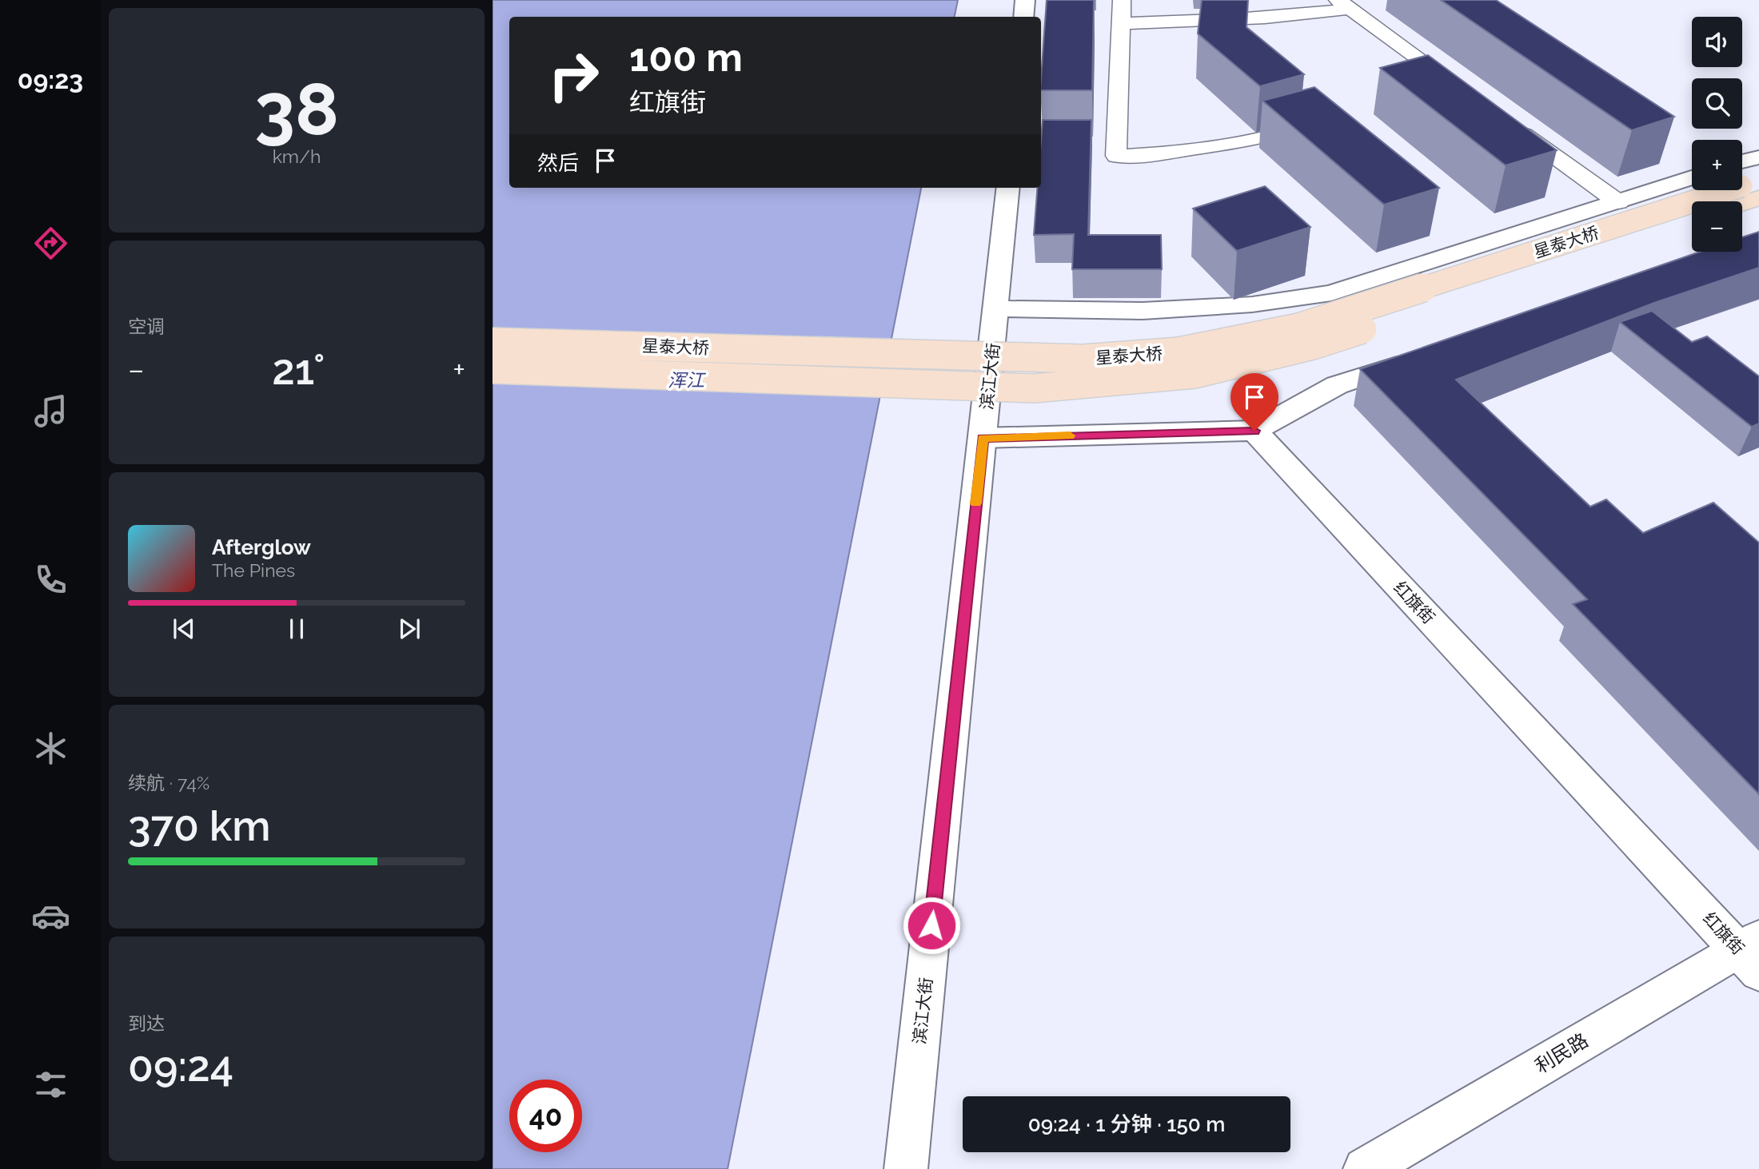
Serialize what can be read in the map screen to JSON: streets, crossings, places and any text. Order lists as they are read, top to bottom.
{
  "streets": {
    "main road": ["星泰大桥"],
    "street": ["滨江大街", "红旗街", "利民路"]
  },
  "crossings": [
    ["红旗街", "利民路"]
  ],
  "water": ["浑江"],
  "page": {
    "tabs": "09:23",
    "tile": [
      ["38", "km/h"],
      "空调",
      ["续航 · 74%", "370 km"],
      ["到达", "09:24"]
    ],
    "map_buttons": ["+", "−"],
    "turn": ["100 m", "红旗街"],
    "then": "然后",
    "heat": ["−", "21°", "+"],
    "song": ["Afterglow", "The Pines"],
    "limit": "40",
    "trip": "09:24 · 1 分钟 · 150 m"
  }
}
